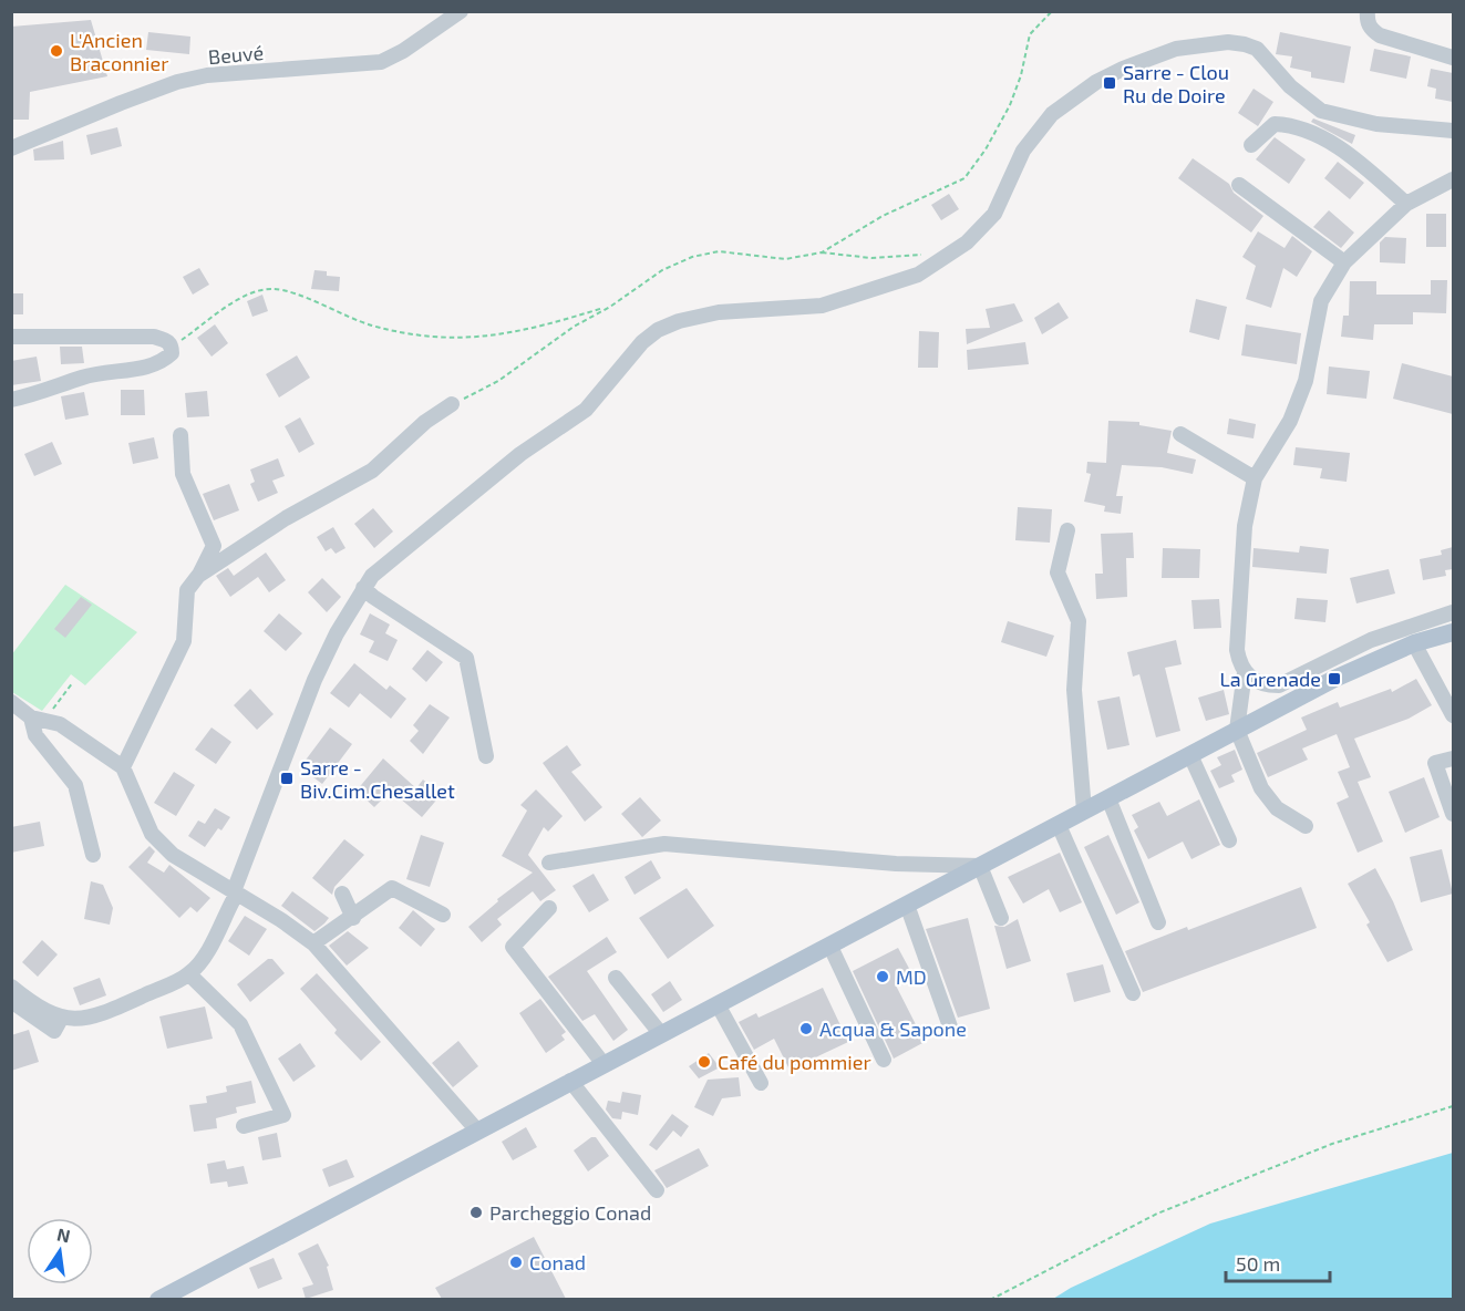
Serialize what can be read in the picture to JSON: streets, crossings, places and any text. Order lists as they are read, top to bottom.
{
  "streets": {
    "street": ["Beuvé"]
  },
  "places": {
    "other": [
      "L'Ancien Braconnier",
      "MD",
      "Acqua & Sapone",
      "Café du pommier",
      "Parcheggio Conad",
      "Conad"
    ],
    "transit": ["Sarre - Clou Ru de Doire", "La Grenade", "Sarre - Biv.Cim.Chesallet"]
  },
  "scale_bar": "50 m",
  "north": "top"
}
